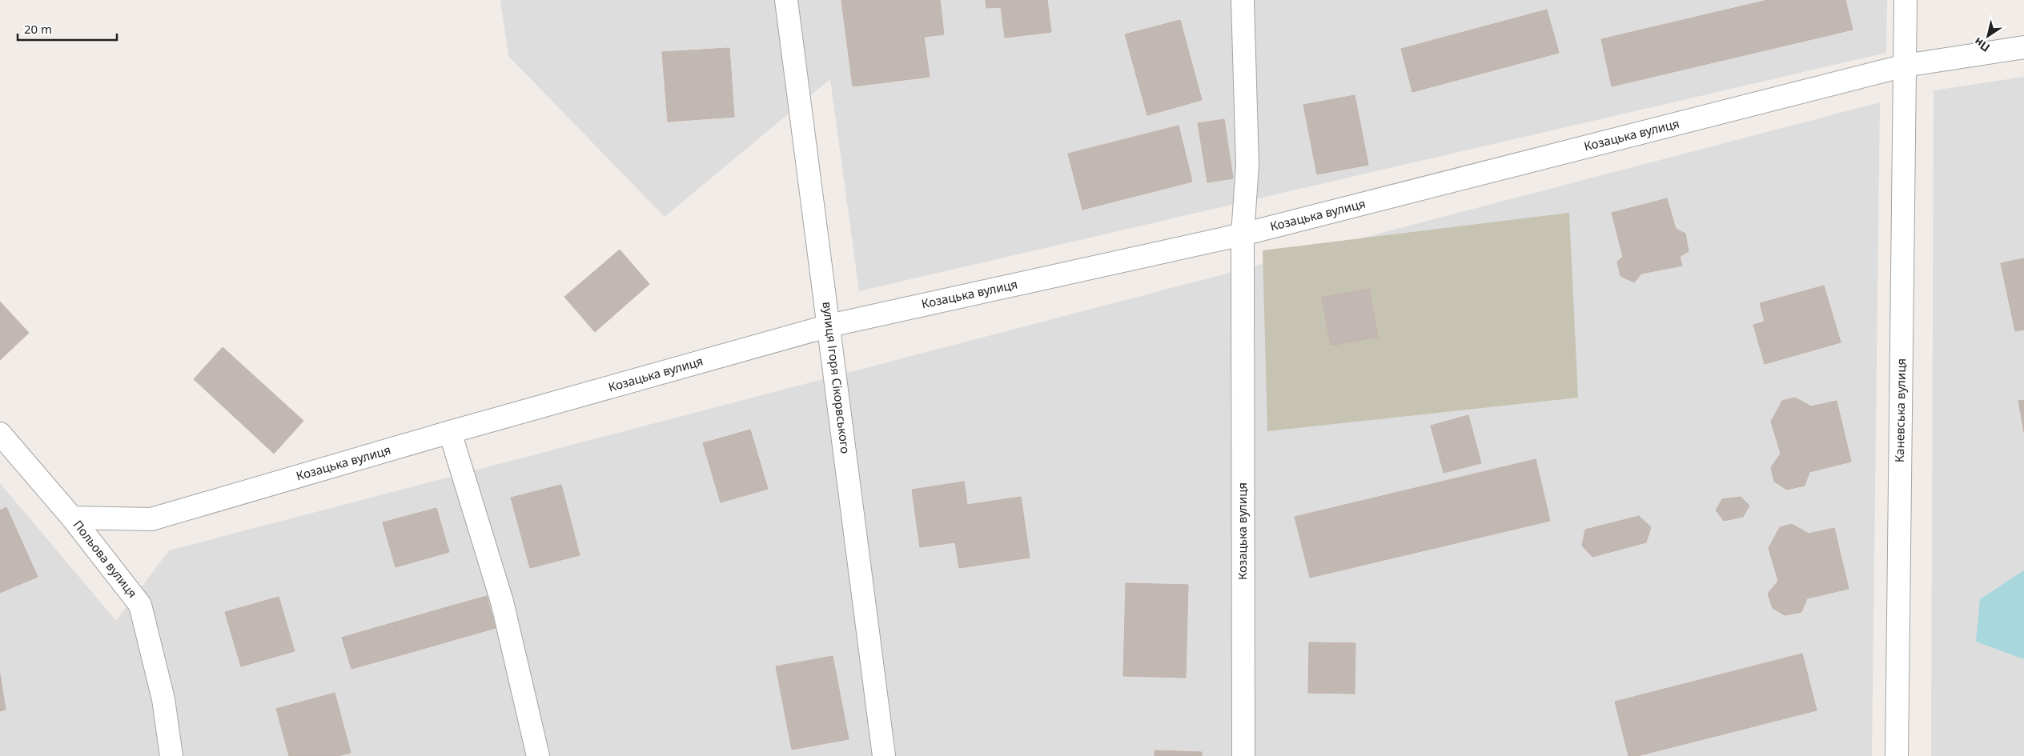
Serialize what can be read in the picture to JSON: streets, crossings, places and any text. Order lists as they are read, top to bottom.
{
  "streets": {
    "street": [
      "Козацька вулиця",
      "вулиця Ігоря Сікорвського",
      "Каневська вулиця",
      "Польова вулиця"
    ]
  },
  "crossings": [
    ["Козацька вулиця", "вулиця Ігоря Сікорвського"],
    ["Козацька вулиця", "Каневська вулиця"],
    ["Козацька вулиця", "Польова вулиця"]
  ],
  "scale_bar": "20 m",
  "north": "bottom left"
}
